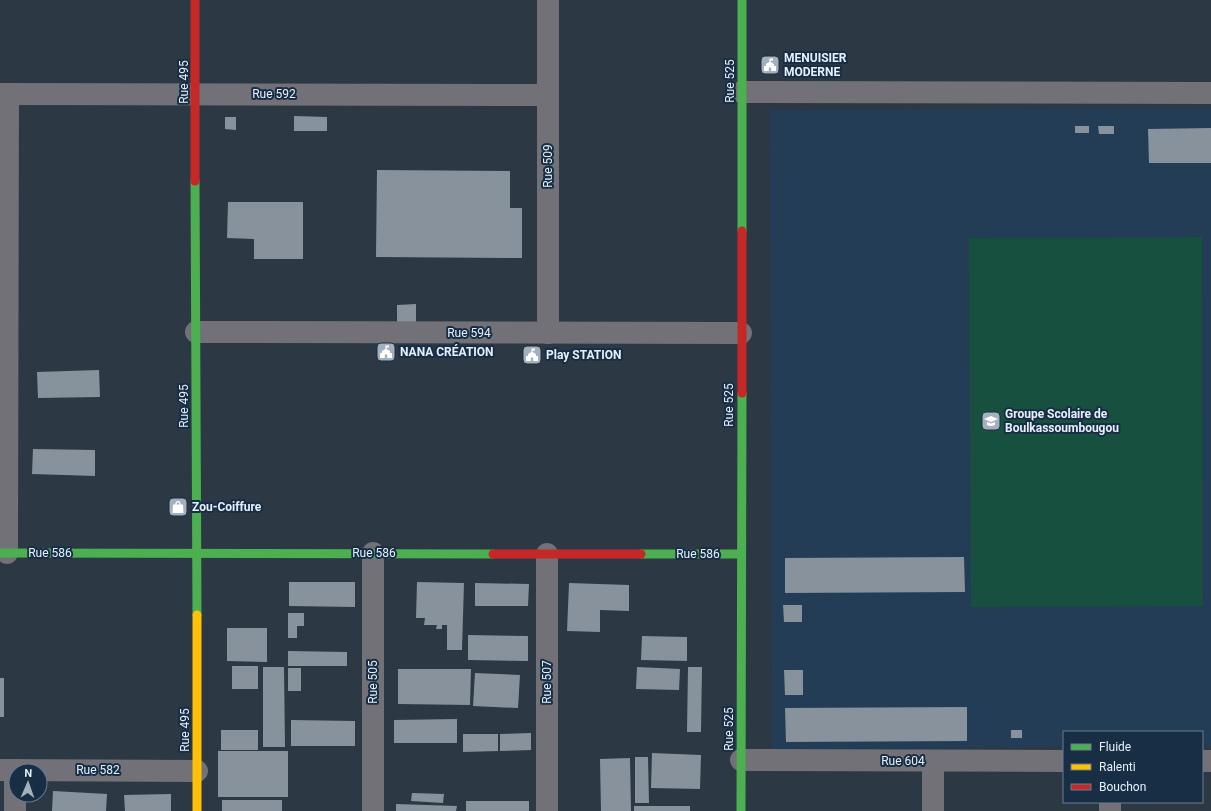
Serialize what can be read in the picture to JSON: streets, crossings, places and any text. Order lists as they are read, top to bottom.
{
  "streets": {
    "street": [
      "Rue 525",
      "Rue 495",
      "Rue 592",
      "Rue 509",
      "Rue 594",
      "Rue 586",
      "Rue 505",
      "Rue 507",
      "Rue 604",
      "Rue 582"
    ]
  },
  "crossings": [
    ["Rue 525", "Rue 594"],
    ["Rue 525", "Rue 586"],
    ["Rue 525", "Rue 604"],
    ["Rue 495", "Rue 592"],
    ["Rue 495", "Rue 594"],
    ["Rue 495", "Rue 586"],
    ["Rue 495", "Rue 582"],
    ["Rue 592", "Rue 509"],
    ["Rue 592", "Rue 586"],
    ["Rue 509", "Rue 594"],
    ["Rue 586", "Rue 505"],
    ["Rue 586", "Rue 507"]
  ],
  "places": {
    "public building": ["MENUISIER MODERNE", "NANA CRÉATION", "Play STATION"],
    "school or university": ["Groupe Scolaire de Boulkassoumbougou"],
    "shop": ["Zou-Coiffure"]
  },
  "legend": ["Fluide", "Ralenti", "Bouchon"],
  "north": "top"
}
